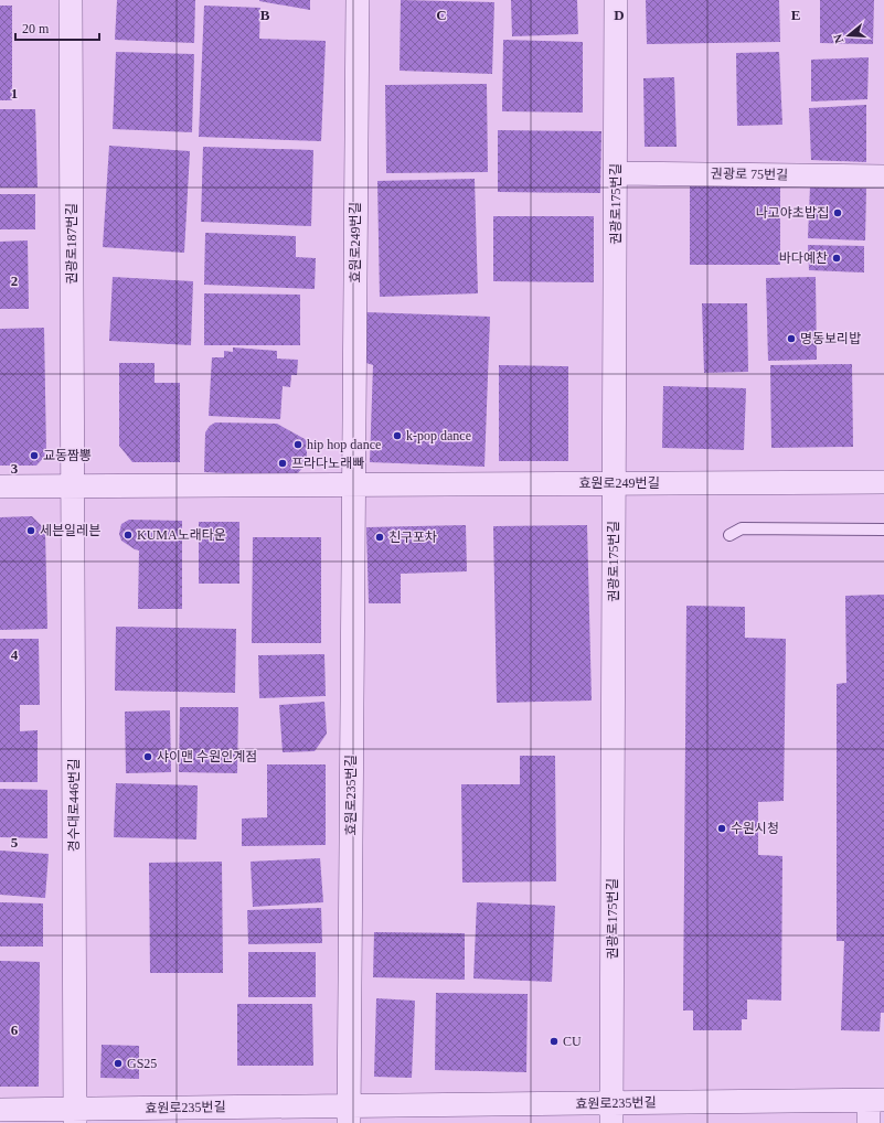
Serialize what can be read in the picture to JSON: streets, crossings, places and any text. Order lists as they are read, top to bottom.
{
  "streets": {
    "street": [
      "권광로 75번길",
      "권광로175번길",
      "효원로249번길",
      "권광로187번길",
      "효원로235번길",
      "경수대로446번길"
    ]
  },
  "crossings": [
    ["권광로 75번길", "권광로175번길"],
    ["권광로175번길", "효원로249번길"],
    ["권광로175번길", "효원로235번길"],
    ["효원로249번길", "권광로187번길"],
    ["효원로249번길", "효원로235번길"],
    ["효원로249번길", "경수대로446번길"],
    ["권광로187번길", "경수대로446번길"],
    ["효원로235번길", "경수대로446번길"]
  ],
  "places": [
    "나고야초밥집",
    "바다예찬",
    "명동보리밥",
    "k-pop dance",
    "hip hop dance",
    "교동짬뽕",
    "프라다노래빠",
    "세븐일레븐",
    "KUMA노래타운",
    "친구포차",
    "샤이맨 수원인계점",
    "수원시청",
    "CU",
    "GS25"
  ],
  "scale_bar": "20 m",
  "north": "left",
  "grid": {
    "columns": [
      "B",
      "C",
      "D",
      "E"
    ],
    "rows": [
      "1",
      "2",
      "3",
      "4",
      "5",
      "6"
    ]
  }
}
